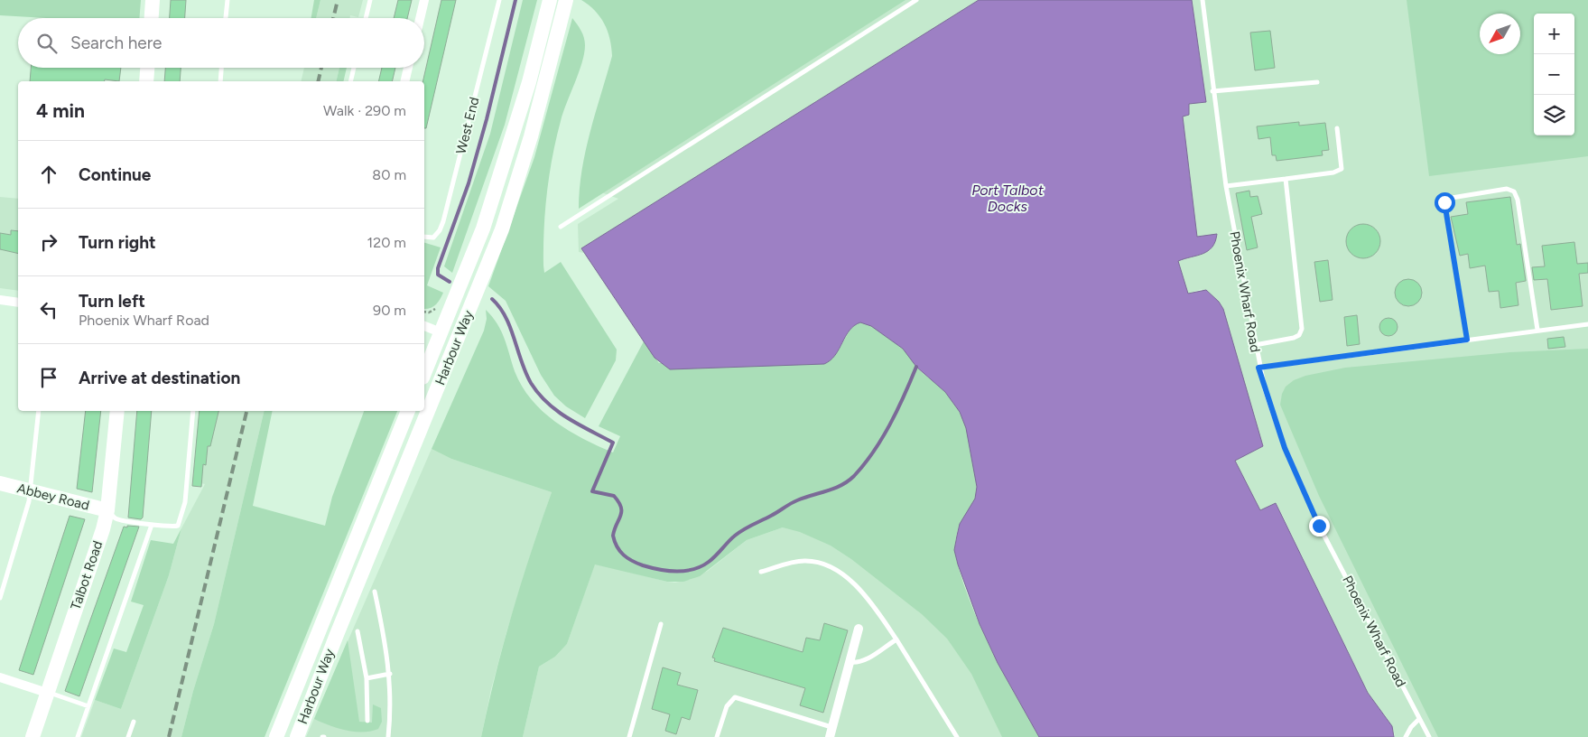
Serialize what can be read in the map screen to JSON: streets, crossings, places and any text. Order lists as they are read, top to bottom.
{
  "streets": {
    "main road": ["Harbour Way", "Abbey Road", "Talbot Road"],
    "lane": ["West End", "Phoenix Wharf Road"]
  },
  "crossings": [
    ["Abbey Road", "Talbot Road"]
  ],
  "water": ["Port Talbot Docks"],
  "north": "bottom left",
  "page": {
    "map_buttons": ["+", "−"],
    "search": "Search here",
    "heading": ["4 min", "Walk · 290 m"],
    "list": [
      ["Continue", "80 m"],
      ["Turn right", "120 m"],
      ["Turn left", "Phoenix Wharf Road", "90 m"],
      "Arrive at destination"
    ]
  }
}
